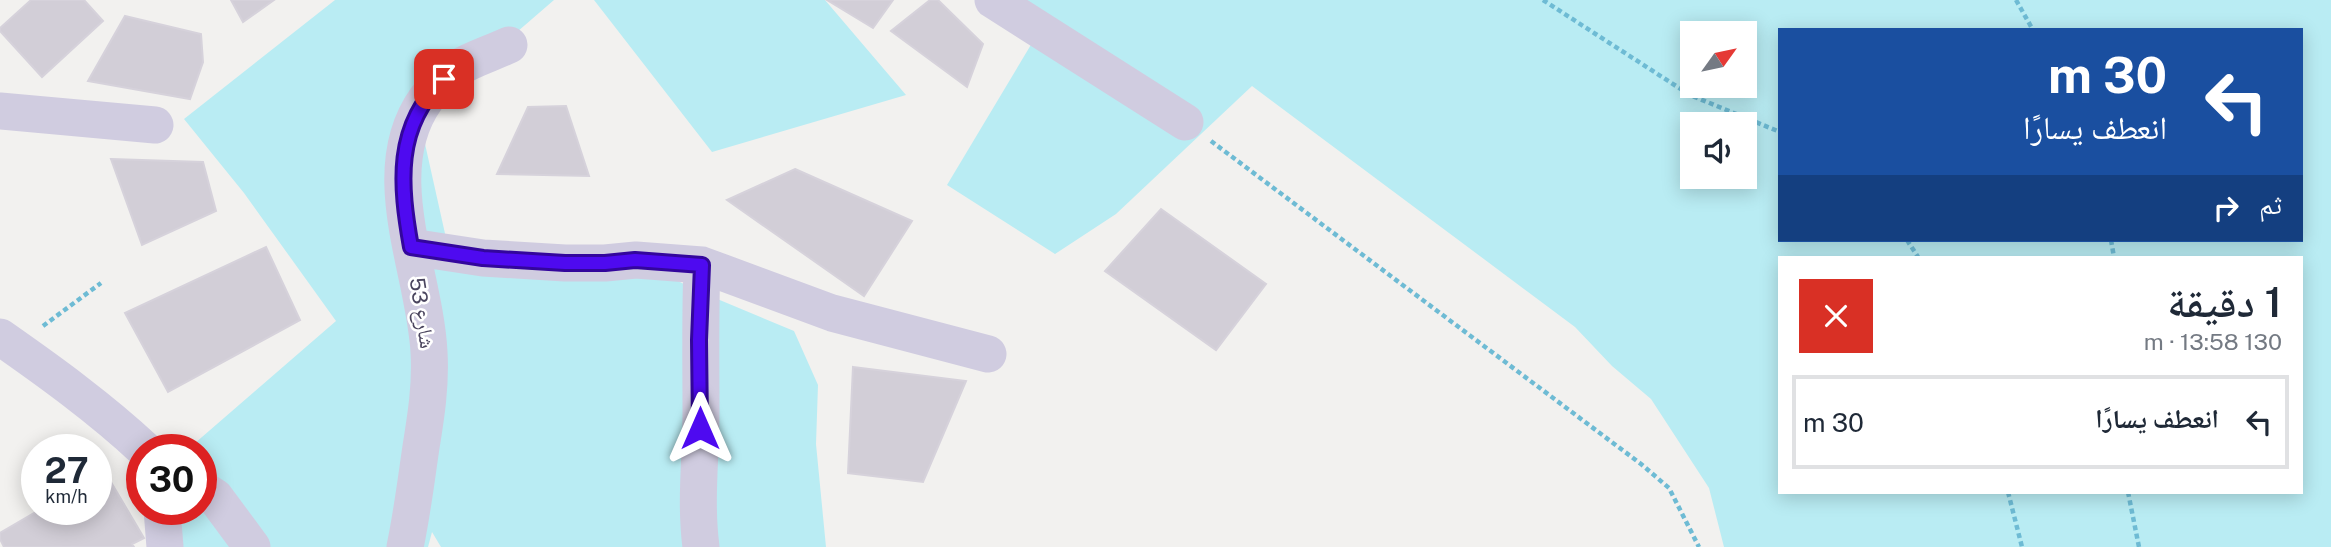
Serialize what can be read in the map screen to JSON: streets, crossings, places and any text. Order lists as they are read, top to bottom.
{
  "streets": {
    "street": ["شارع 53"]
  },
  "north": "top right",
  "page": {
    "turn": ["30 m", "انعطف يسارًا"],
    "then": "ثم",
    "heading": ["1 دقيقة", "130 m · 13:58"],
    "list": [
      {
        "name": "انعطف يسارًا",
        "value": "30 m"
      }
    ],
    "speed": "27 km/h",
    "limit": "30"
  }
}
